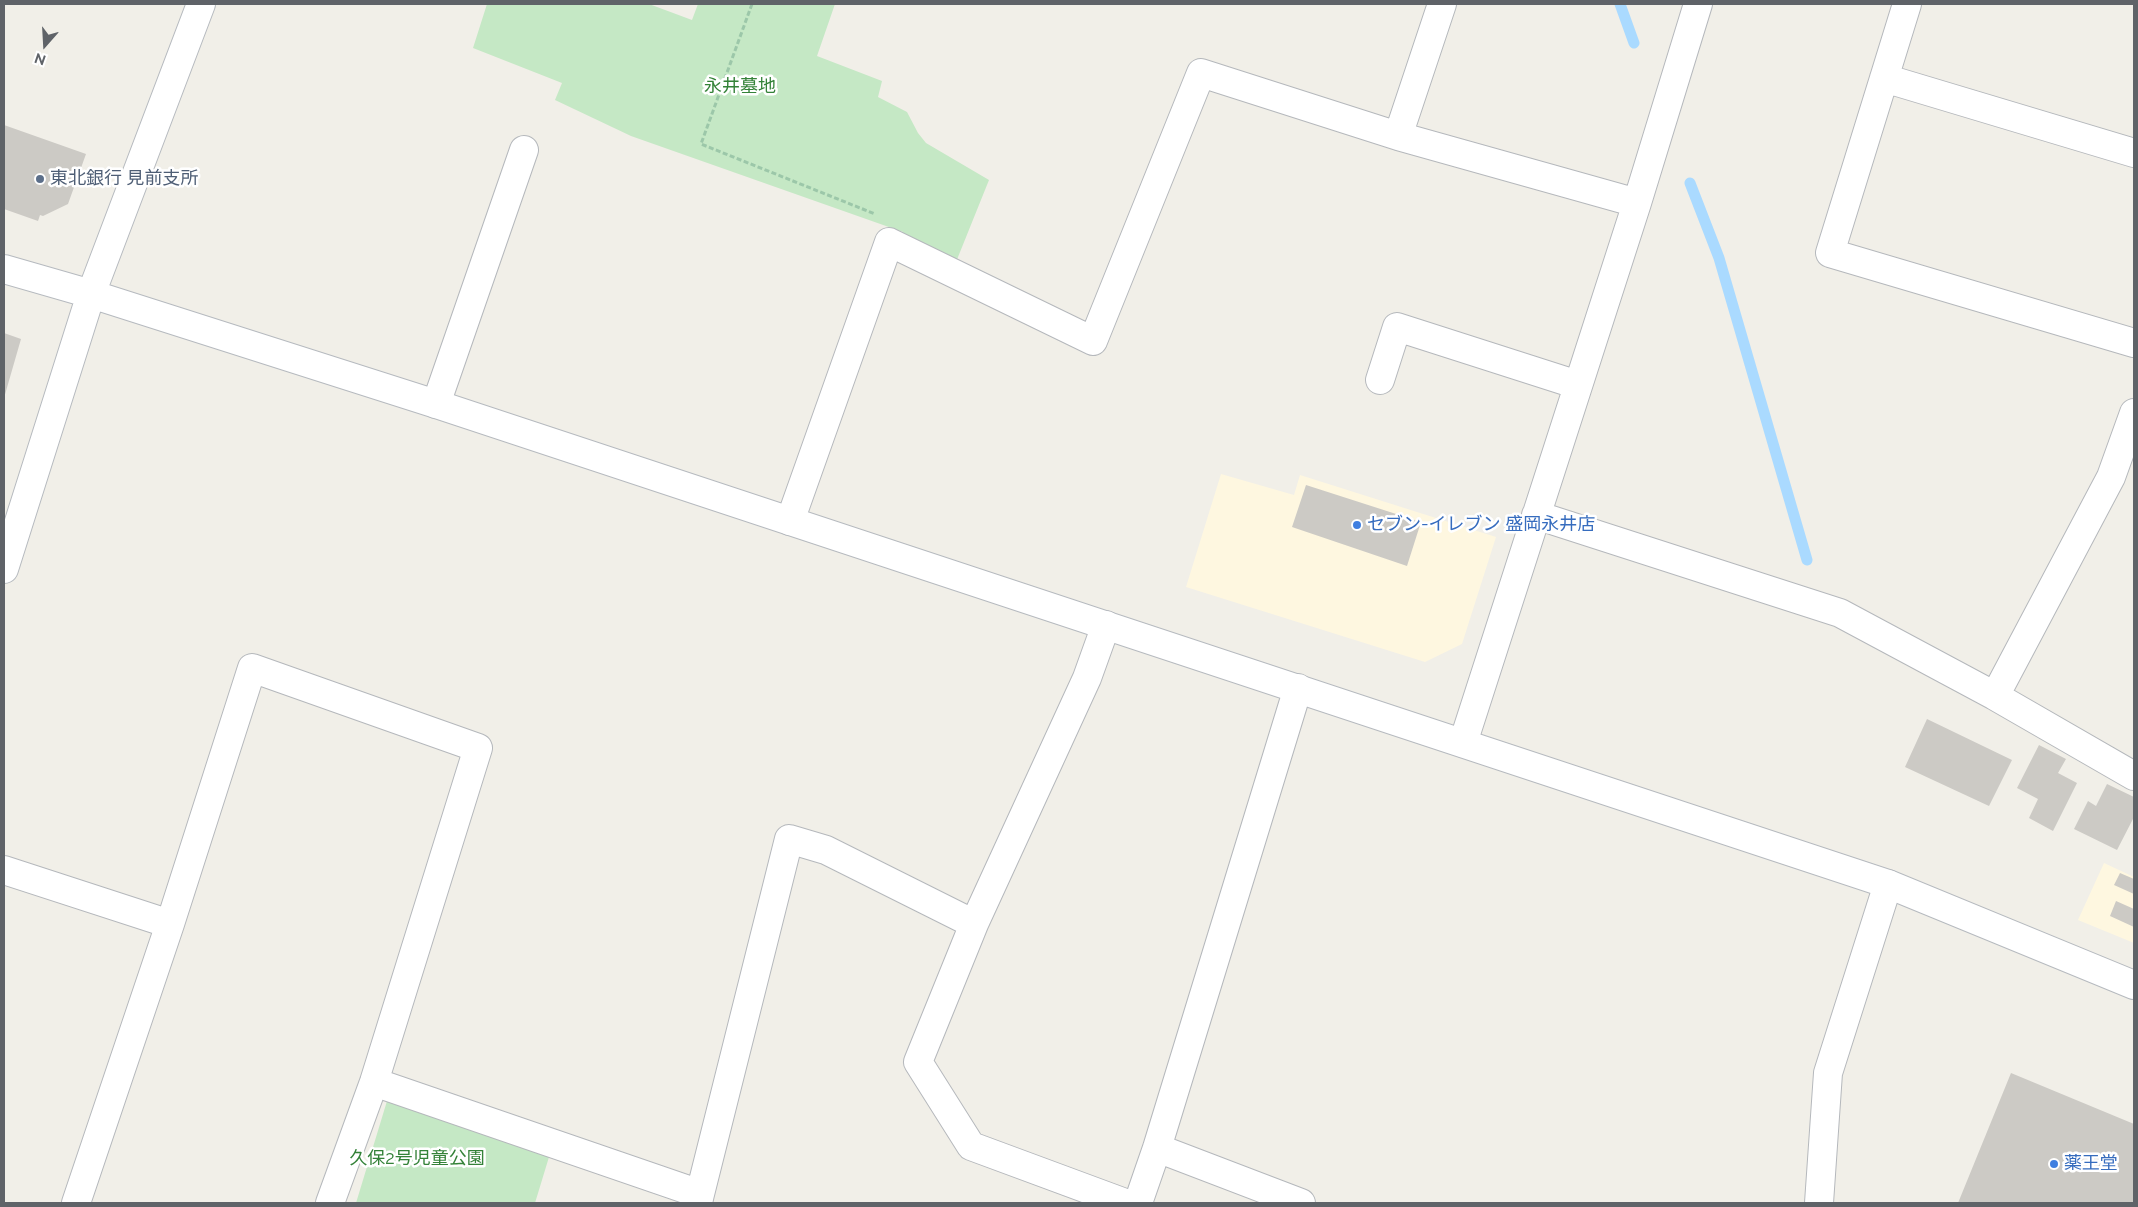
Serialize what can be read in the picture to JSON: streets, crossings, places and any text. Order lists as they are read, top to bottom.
{
  "parks": ["永井墓地", "久保2号児童公園"],
  "places": ["東北銀行 見前支所", "セブン-イレブン 盛岡永井店", "薬王堂"],
  "north": "bottom"
}
